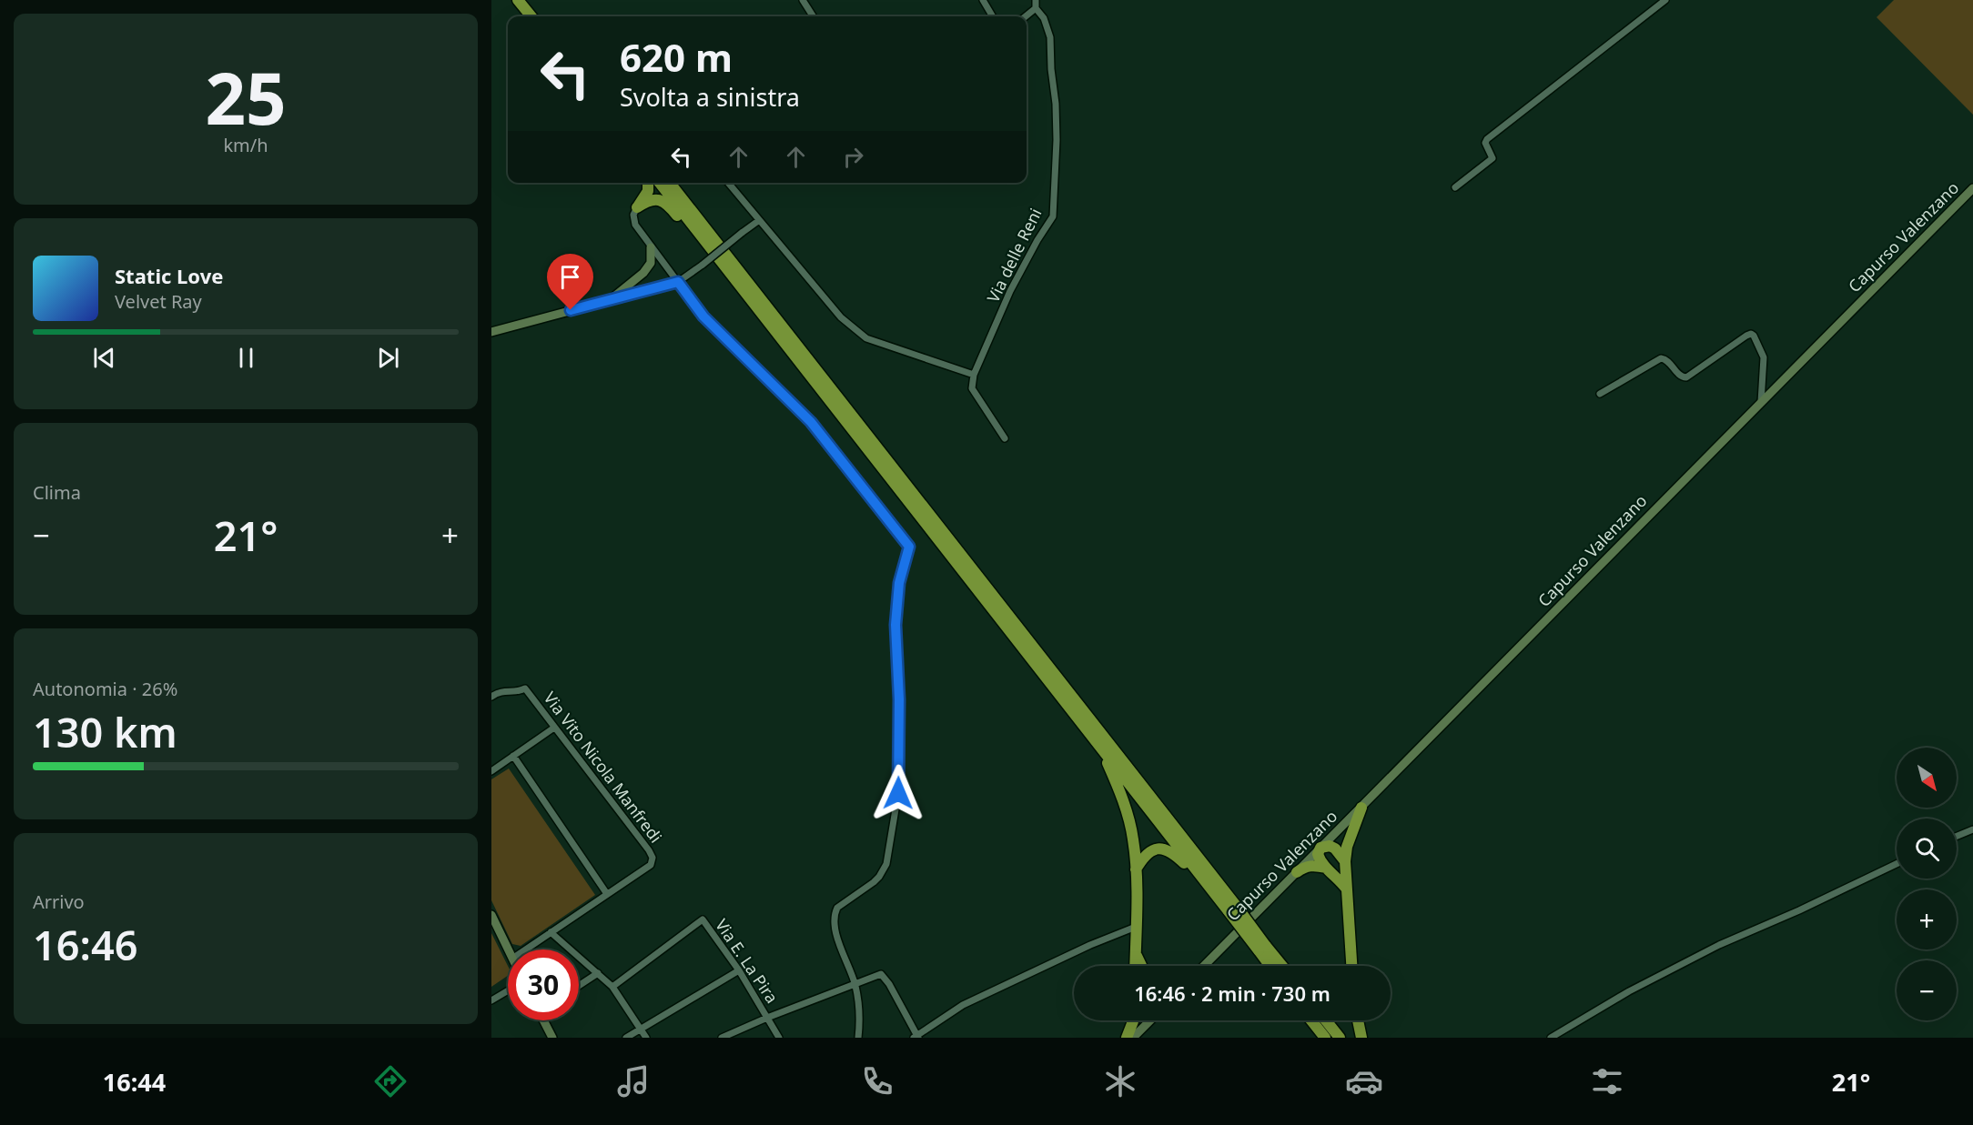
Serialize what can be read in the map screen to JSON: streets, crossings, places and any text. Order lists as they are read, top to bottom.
{
  "streets": {
    "street": [
      "Capurso Valenzano",
      "Via delle Reni",
      "Via Vito Nicola Manfredi",
      "Via E. La Pira"
    ]
  },
  "north": "bottom right",
  "page": {
    "tile": [
      ["25", "km/h"],
      "Clima",
      ["Autonomia · 26%", "130 km"],
      ["Arrivo", "16:46"]
    ],
    "turn": ["620 m", "Svolta a sinistra"],
    "song": ["Static Love", "Velvet Ray"],
    "heat": ["−", "21°", "+"],
    "map_buttons": ["+", "−"],
    "limit": "30",
    "trip": "16:46 · 2 min · 730 m",
    "tabs": ["16:44", "21°"]
  }
}
